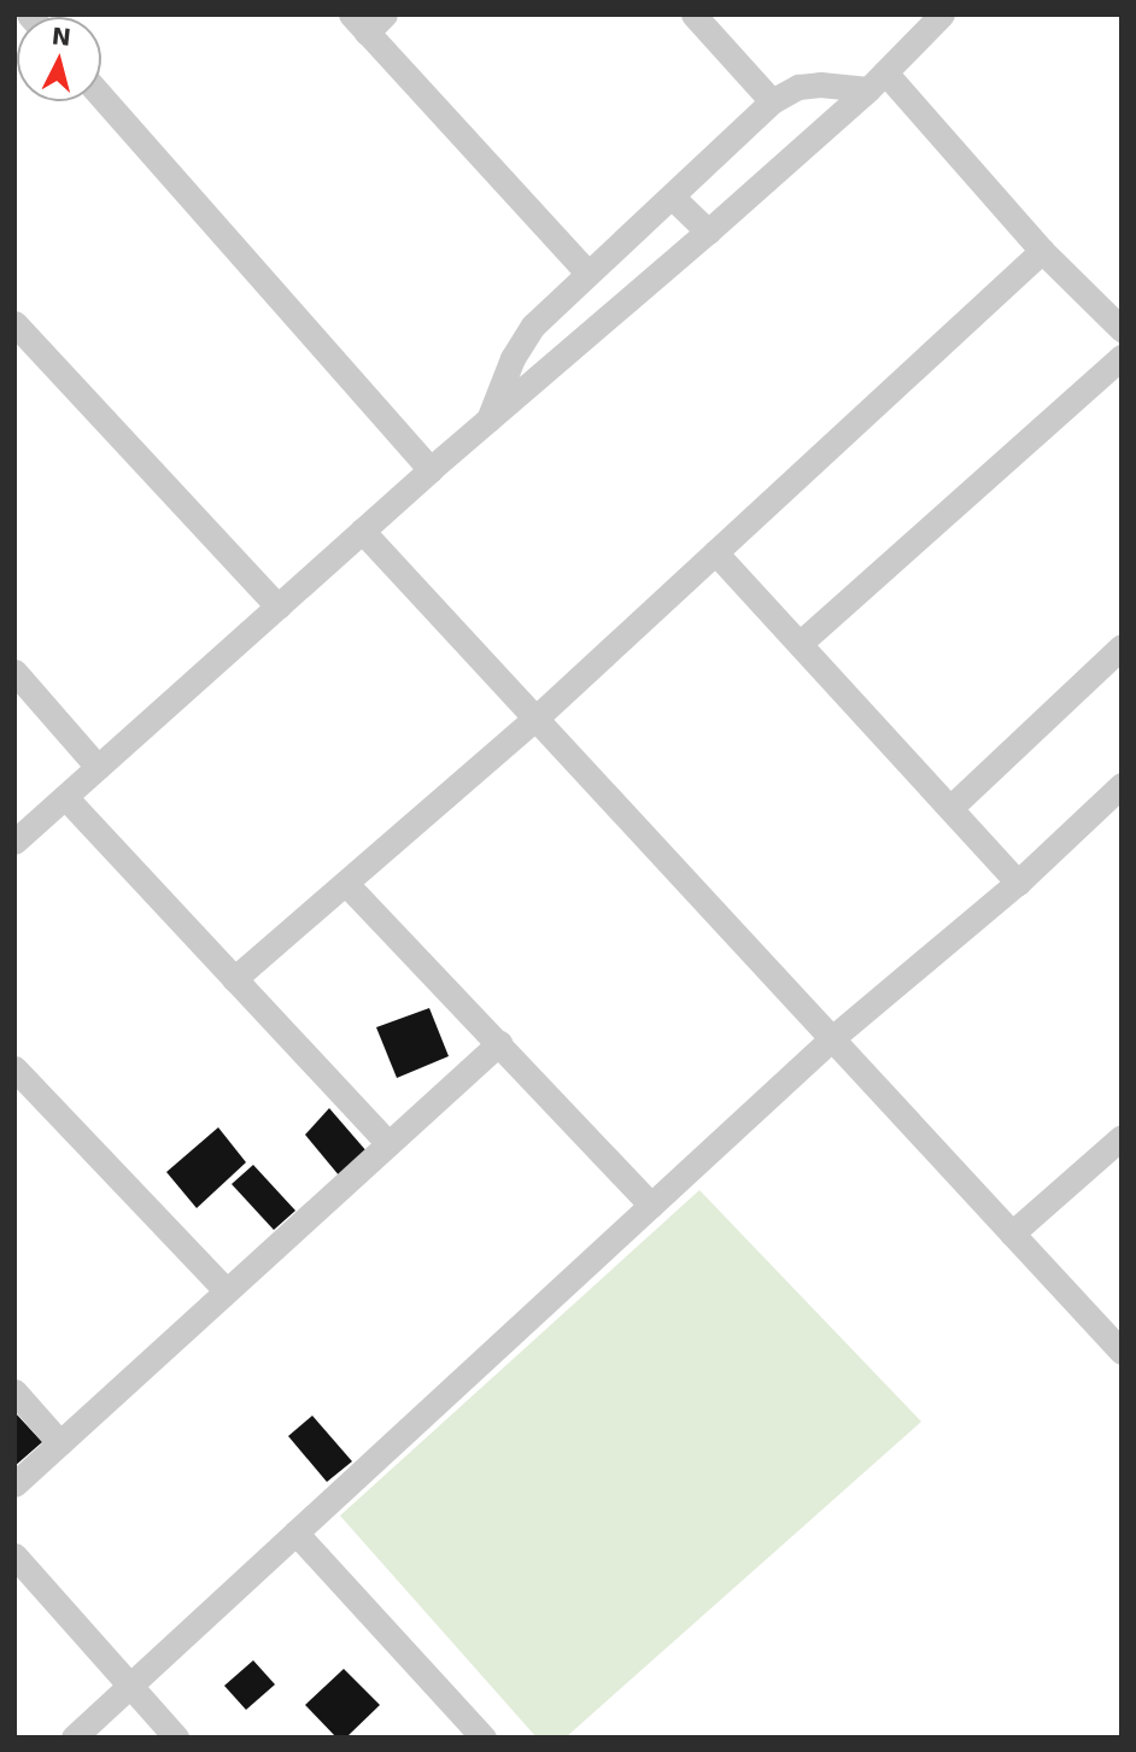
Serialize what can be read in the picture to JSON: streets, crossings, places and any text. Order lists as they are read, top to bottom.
{
  "north": "top"
}
